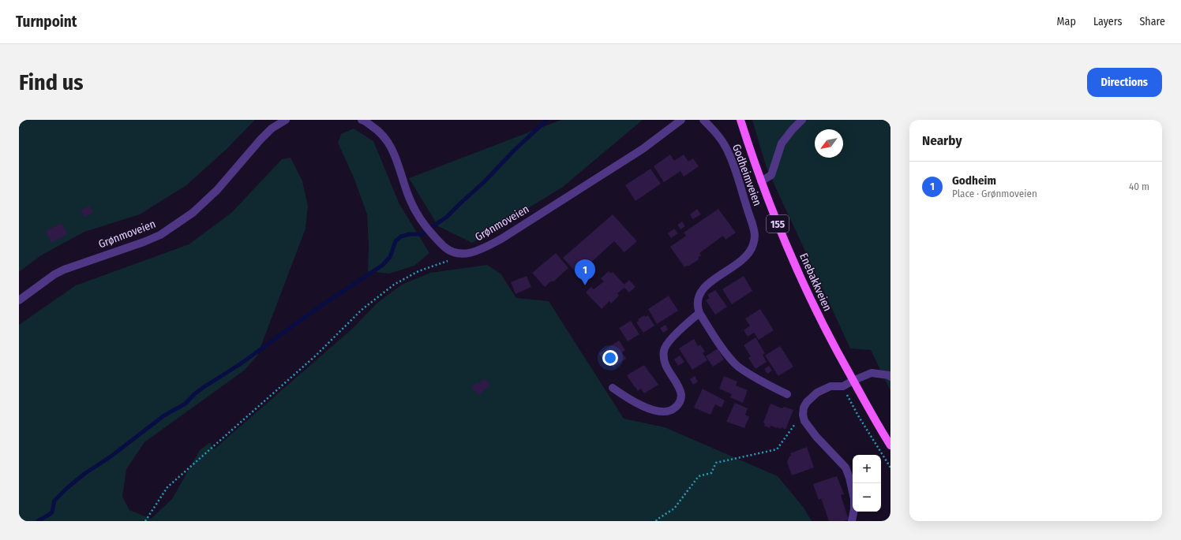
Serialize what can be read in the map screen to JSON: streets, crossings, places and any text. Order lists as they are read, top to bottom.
{
  "streets": {
    "main road": ["155", "Enebakkveien"],
    "street": ["Godheimveien", "Grønmoveien"]
  },
  "north": "bottom left",
  "page": {
    "header": "Turnpoint",
    "nav": ["Map", "Layers", "Share"],
    "buttons": "Directions",
    "title": "Find us",
    "heading": "Nearby",
    "list": [
      {
        "mark": "1",
        "name": "Godheim",
        "note": "Place · Grønmoveien",
        "value": "40 m"
      }
    ],
    "pins": "1",
    "map_buttons": ["+", "−"]
  }
}
